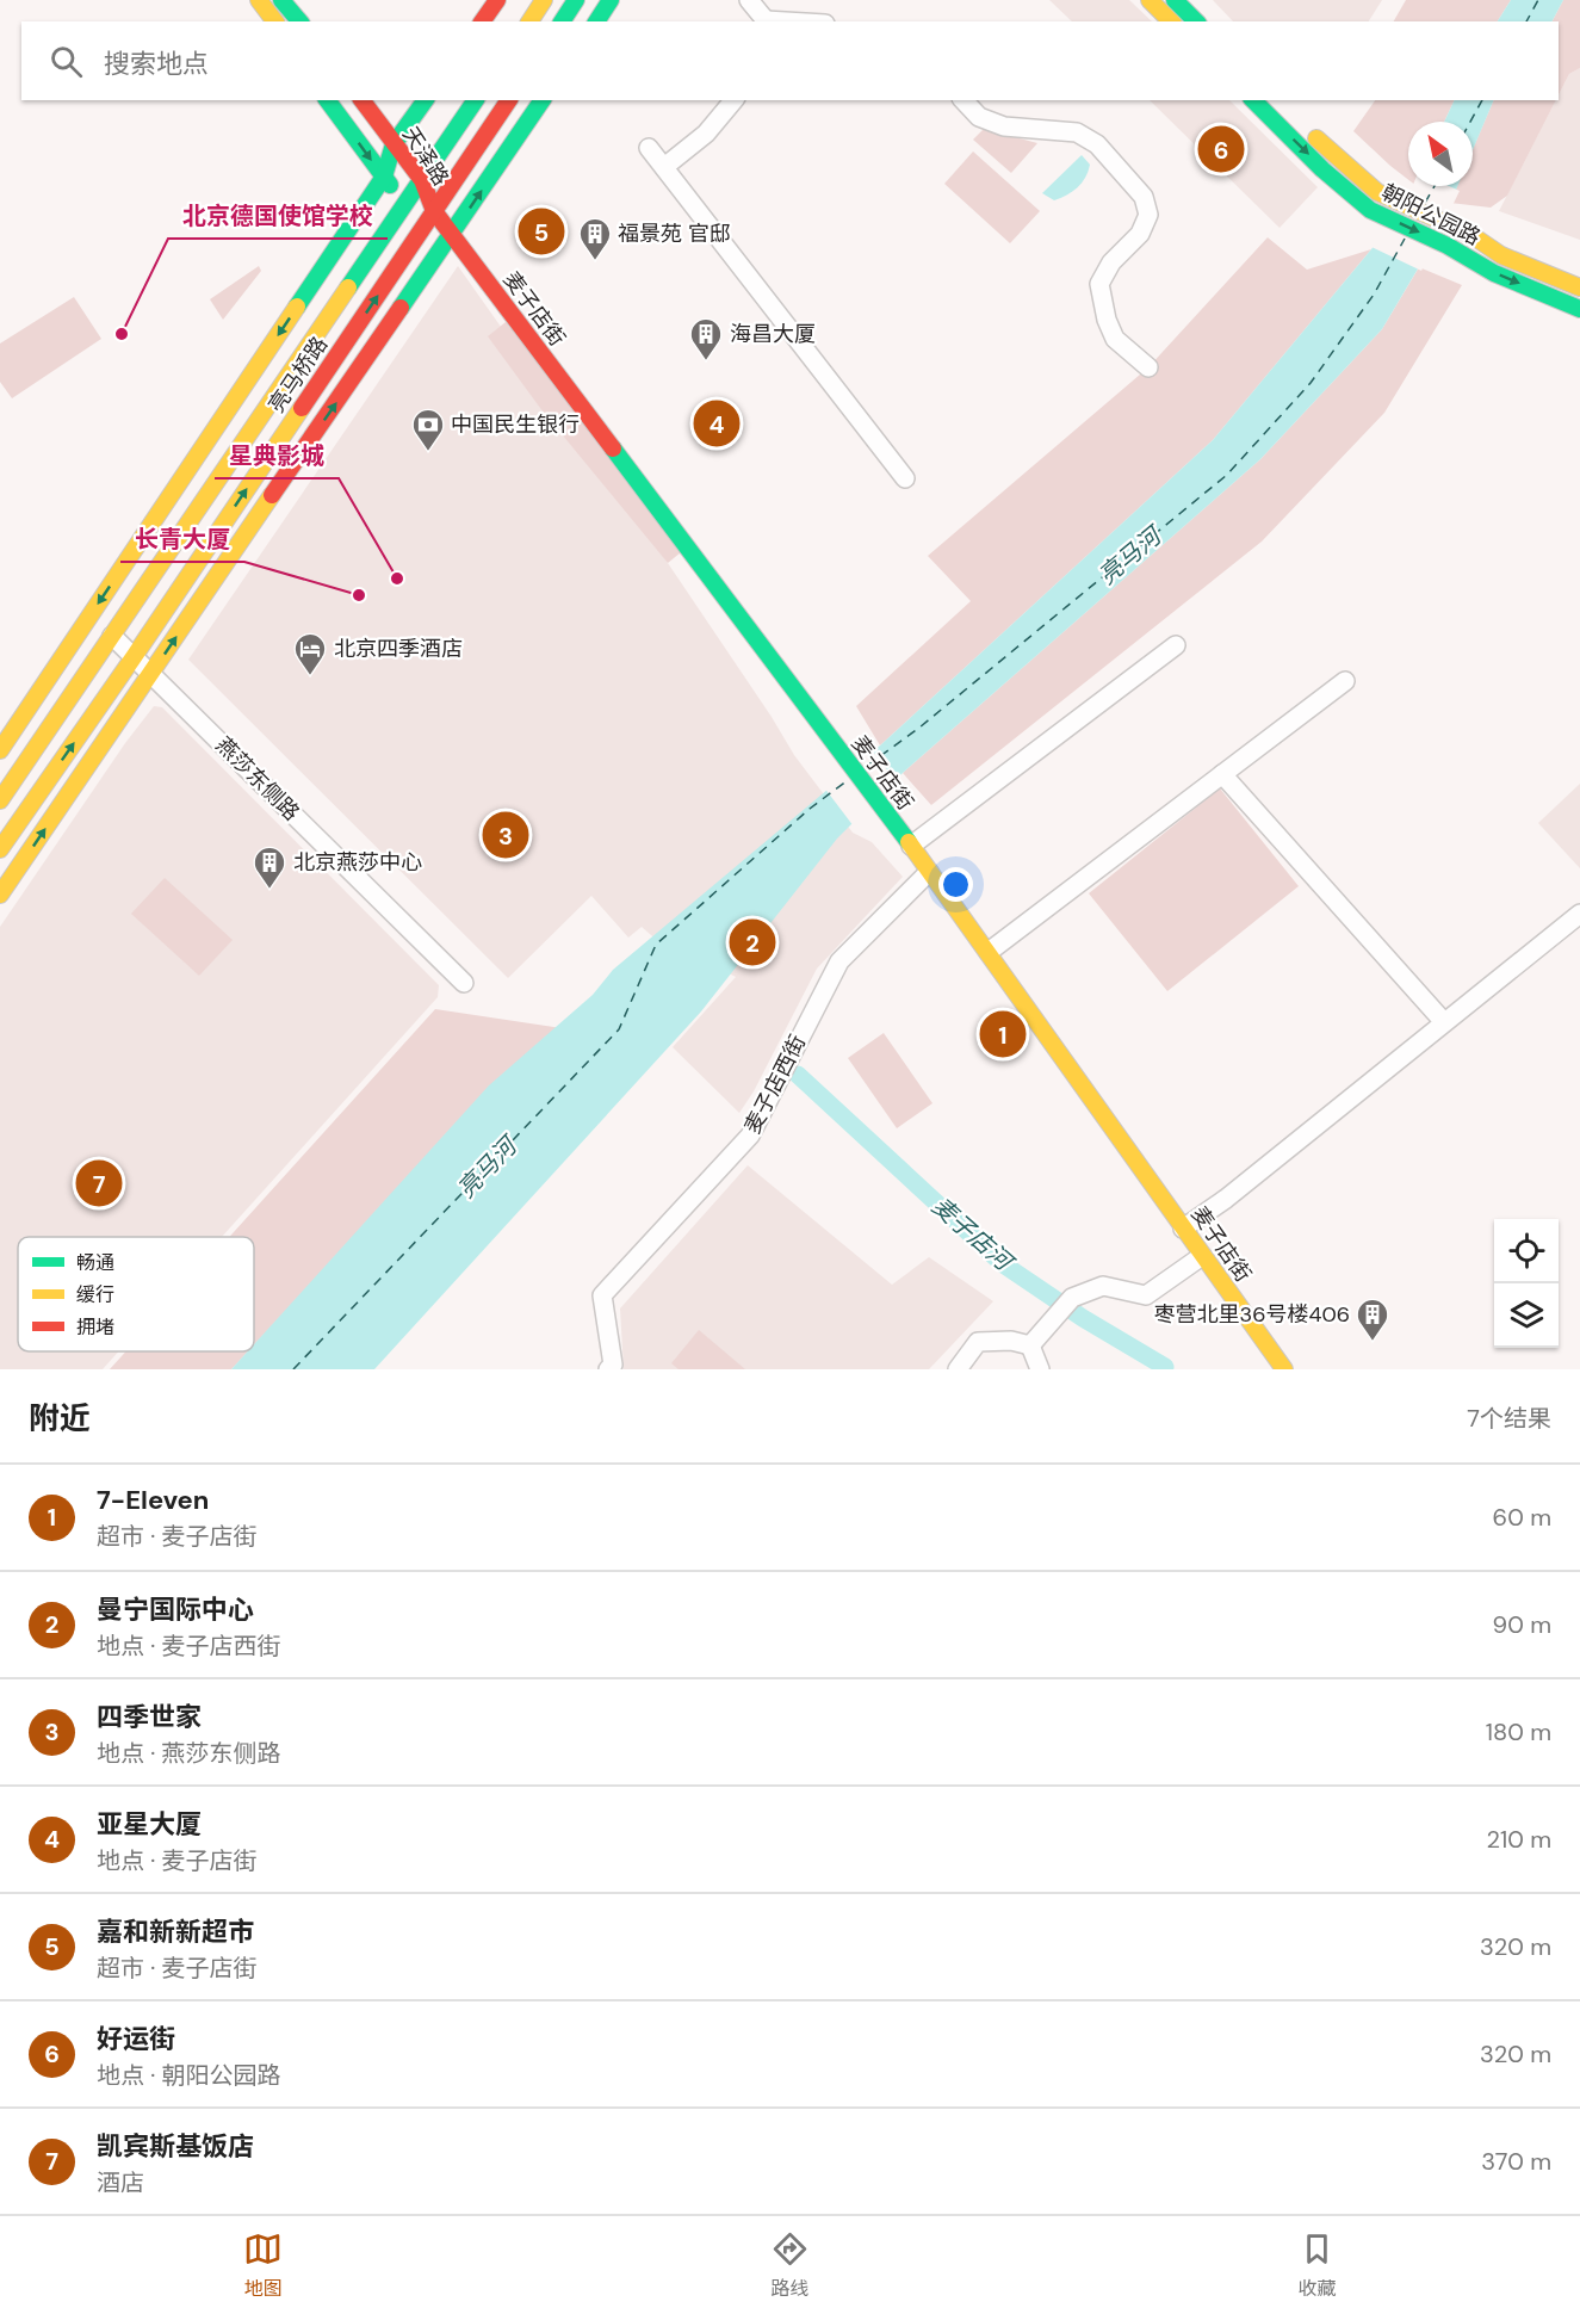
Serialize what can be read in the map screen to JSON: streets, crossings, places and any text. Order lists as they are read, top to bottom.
{
  "streets": {
    "street": [
      "天泽路",
      "朝阳公园路",
      "麦子店街",
      "亮马桥路",
      "燕莎东侧路",
      "麦子店西街"
    ]
  },
  "crossings": [
    ["天泽路", "麦子店街"],
    ["天泽路", "亮马桥路"],
    ["麦子店街", "亮马桥路"],
    ["麦子店街", "麦子店西街"],
    ["亮马桥路", "燕莎东侧路"]
  ],
  "water": ["亮马河", "麦子店河"],
  "places": {
    "building": [
      "福景苑 官邸",
      "海昌大厦",
      "北京燕莎中心",
      "枣营北里36号楼406"
    ],
    "other": ["北京德国使馆学校", "星典影城", "长青大厦"],
    "bank": ["中国民生银行"],
    "hotel": ["北京四季酒店"]
  },
  "legend": ["畅通", "缓行", "拥堵"],
  "north": "top left",
  "page": {
    "search": "搜索地点",
    "pins": [
      "6",
      "5",
      "4",
      "3",
      "2",
      "1",
      "7"
    ],
    "heading": ["附近", "7个结果"],
    "list": [
      {
        "mark": "1",
        "name": "7-Eleven",
        "note": "超市 · 麦子店街",
        "value": "60 m"
      },
      {
        "mark": "2",
        "name": "曼宁国际中心",
        "note": "地点 · 麦子店西街",
        "value": "90 m"
      },
      {
        "mark": "3",
        "name": "四季世家",
        "note": "地点 · 燕莎东侧路",
        "value": "180 m"
      },
      {
        "mark": "4",
        "name": "亚星大厦",
        "note": "地点 · 麦子店街",
        "value": "210 m"
      },
      {
        "mark": "5",
        "name": "嘉和新新超市",
        "note": "超市 · 麦子店街",
        "value": "320 m"
      },
      {
        "mark": "6",
        "name": "好运街",
        "note": "地点 · 朝阳公园路",
        "value": "320 m"
      },
      {
        "mark": "7",
        "name": "凯宾斯基饭店",
        "note": "酒店",
        "value": "370 m"
      }
    ],
    "nav": ["地图", "路线", "收藏"]
  }
}
